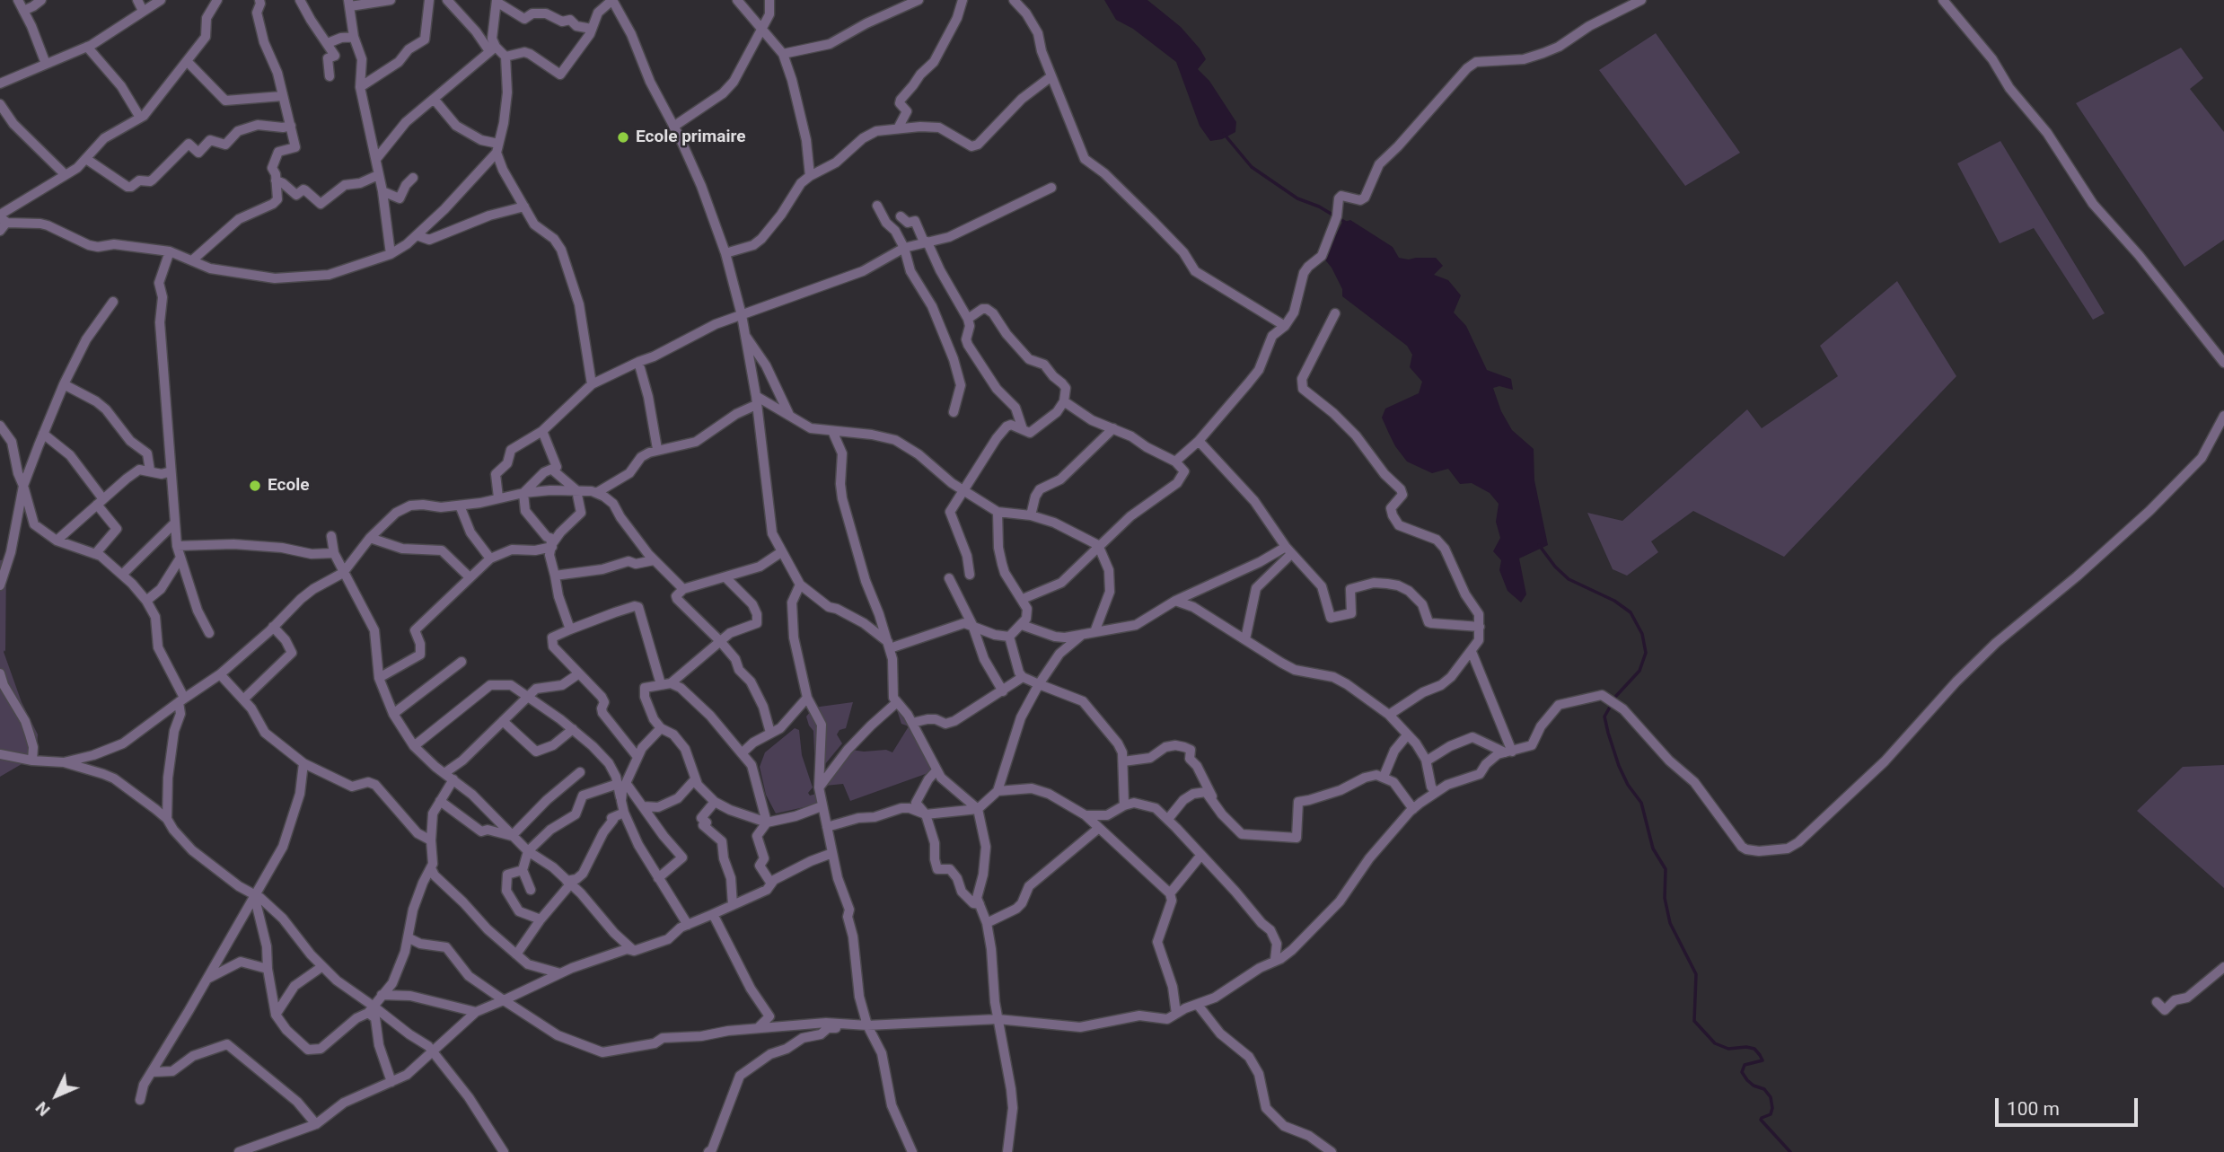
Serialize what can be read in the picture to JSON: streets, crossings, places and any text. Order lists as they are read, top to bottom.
{
  "places": ["Ecole primaire", "Ecole"],
  "scale_bar": "100 m",
  "north": "bottom left"
}
